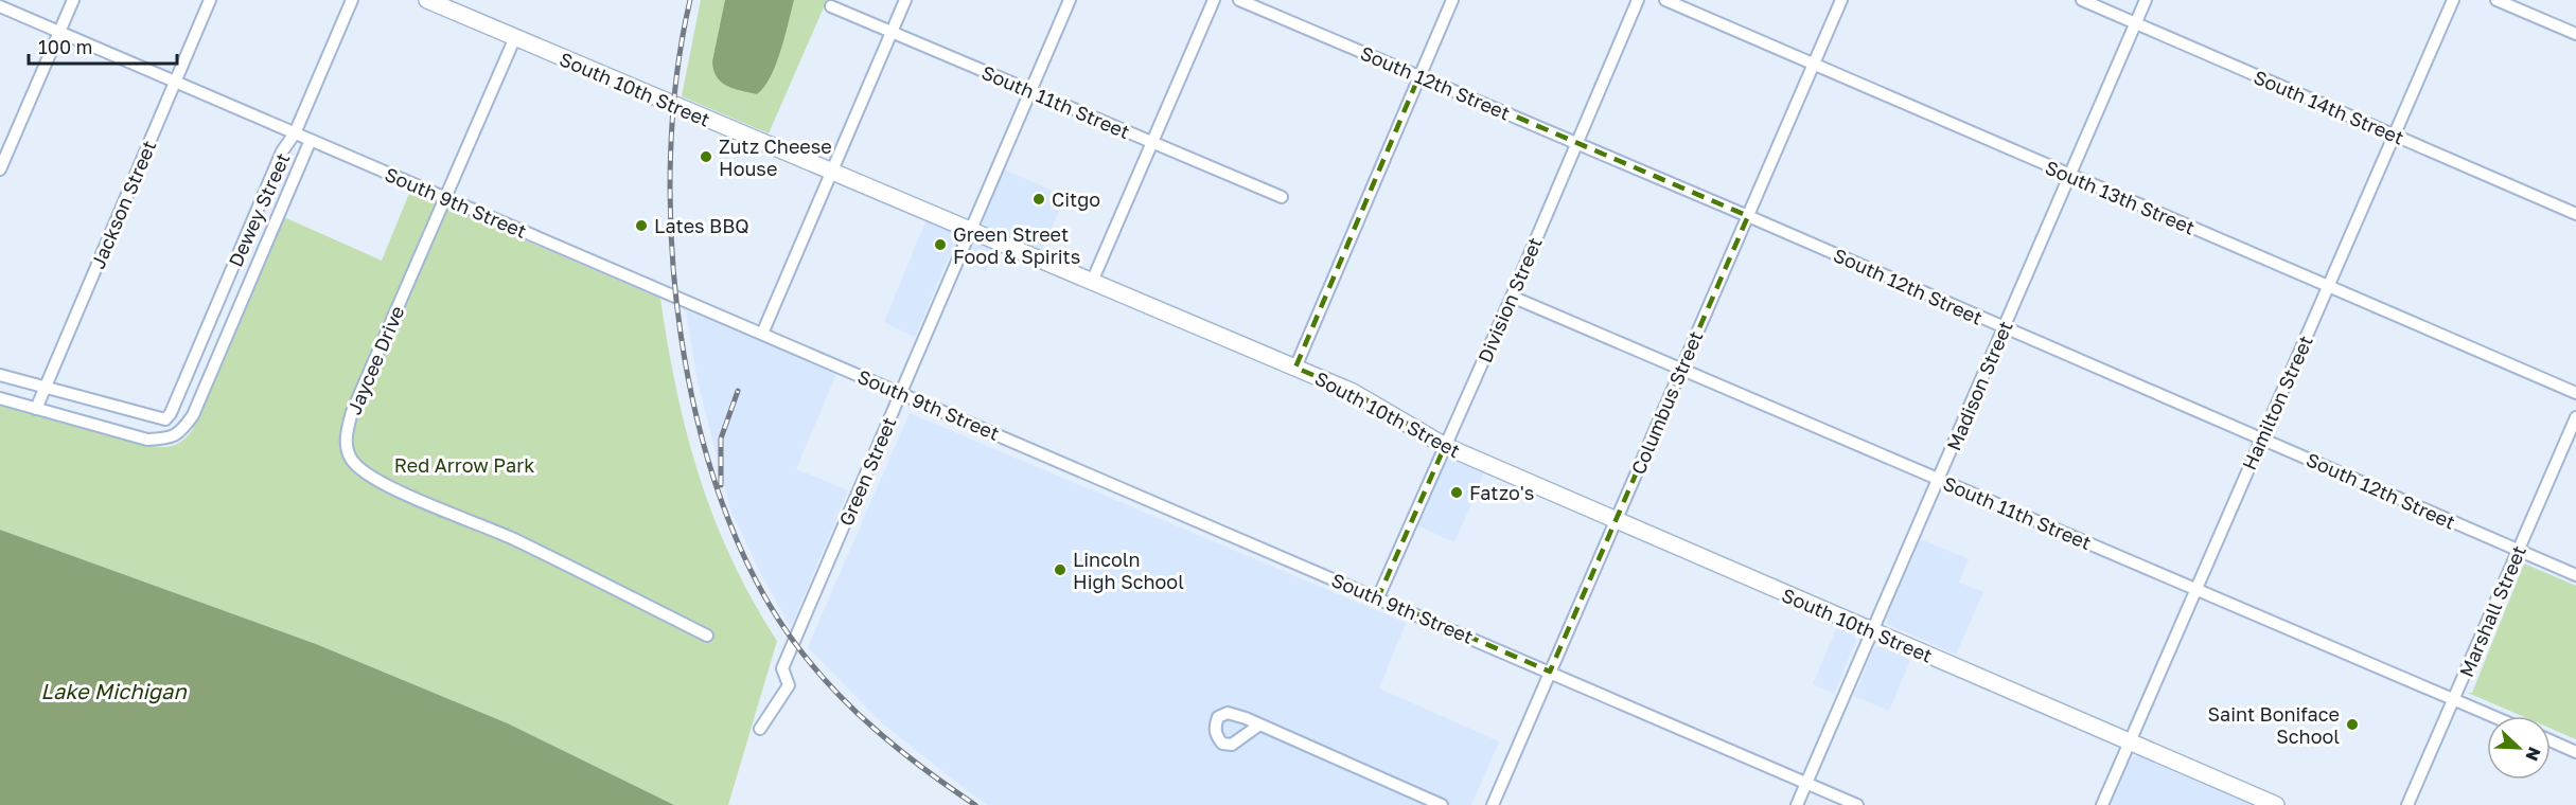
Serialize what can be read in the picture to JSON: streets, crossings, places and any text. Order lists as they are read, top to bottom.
{
  "streets": {
    "street": [
      "South 12th Street",
      "South 10th Street",
      "South 11th Street",
      "South 14th Street",
      "South 13th Street",
      "South 9th Street",
      "Jackson Street",
      "Dewey Street",
      "Division Street",
      "Jaycee Drive",
      "Madison Street",
      "Columbus Street",
      "Hamilton Street",
      "Green Street",
      "Marshall Street"
    ]
  },
  "crossings": [
    ["South 12th Street", "Division Street"],
    ["South 12th Street", "Madison Street"],
    ["South 12th Street", "Columbus Street"],
    ["South 12th Street", "Hamilton Street"],
    ["South 12th Street", "Marshall Street"],
    ["South 10th Street", "Division Street"],
    ["South 10th Street", "Jaycee Drive"],
    ["South 10th Street", "Madison Street"],
    ["South 10th Street", "Columbus Street"],
    ["South 10th Street", "Hamilton Street"],
    ["South 10th Street", "Green Street"],
    ["South 11th Street", "Division Street"],
    ["South 11th Street", "Madison Street"],
    ["South 11th Street", "Columbus Street"],
    ["South 11th Street", "Hamilton Street"],
    ["South 11th Street", "Green Street"],
    ["South 11th Street", "Marshall Street"],
    ["South 14th Street", "Madison Street"],
    ["South 14th Street", "Hamilton Street"],
    ["South 13th Street", "Madison Street"],
    ["South 13th Street", "Columbus Street"],
    ["South 13th Street", "Hamilton Street"],
    ["South 9th Street", "Jackson Street"],
    ["South 9th Street", "Dewey Street"],
    ["South 9th Street", "Division Street"],
    ["South 9th Street", "Jaycee Drive"],
    ["South 9th Street", "Madison Street"],
    ["South 9th Street", "Columbus Street"],
    ["South 9th Street", "Green Street"]
  ],
  "water": ["Lake Michigan"],
  "parks": ["Red Arrow Park"],
  "places": [
    "Zutz Cheese House",
    "Citgo",
    "Lates BBQ",
    "Green Street Food & Spirits",
    "Fatzo's",
    "Lincoln High School",
    "Saint Boniface School"
  ],
  "scale_bar": "100 m",
  "north": "bottom right"
}
